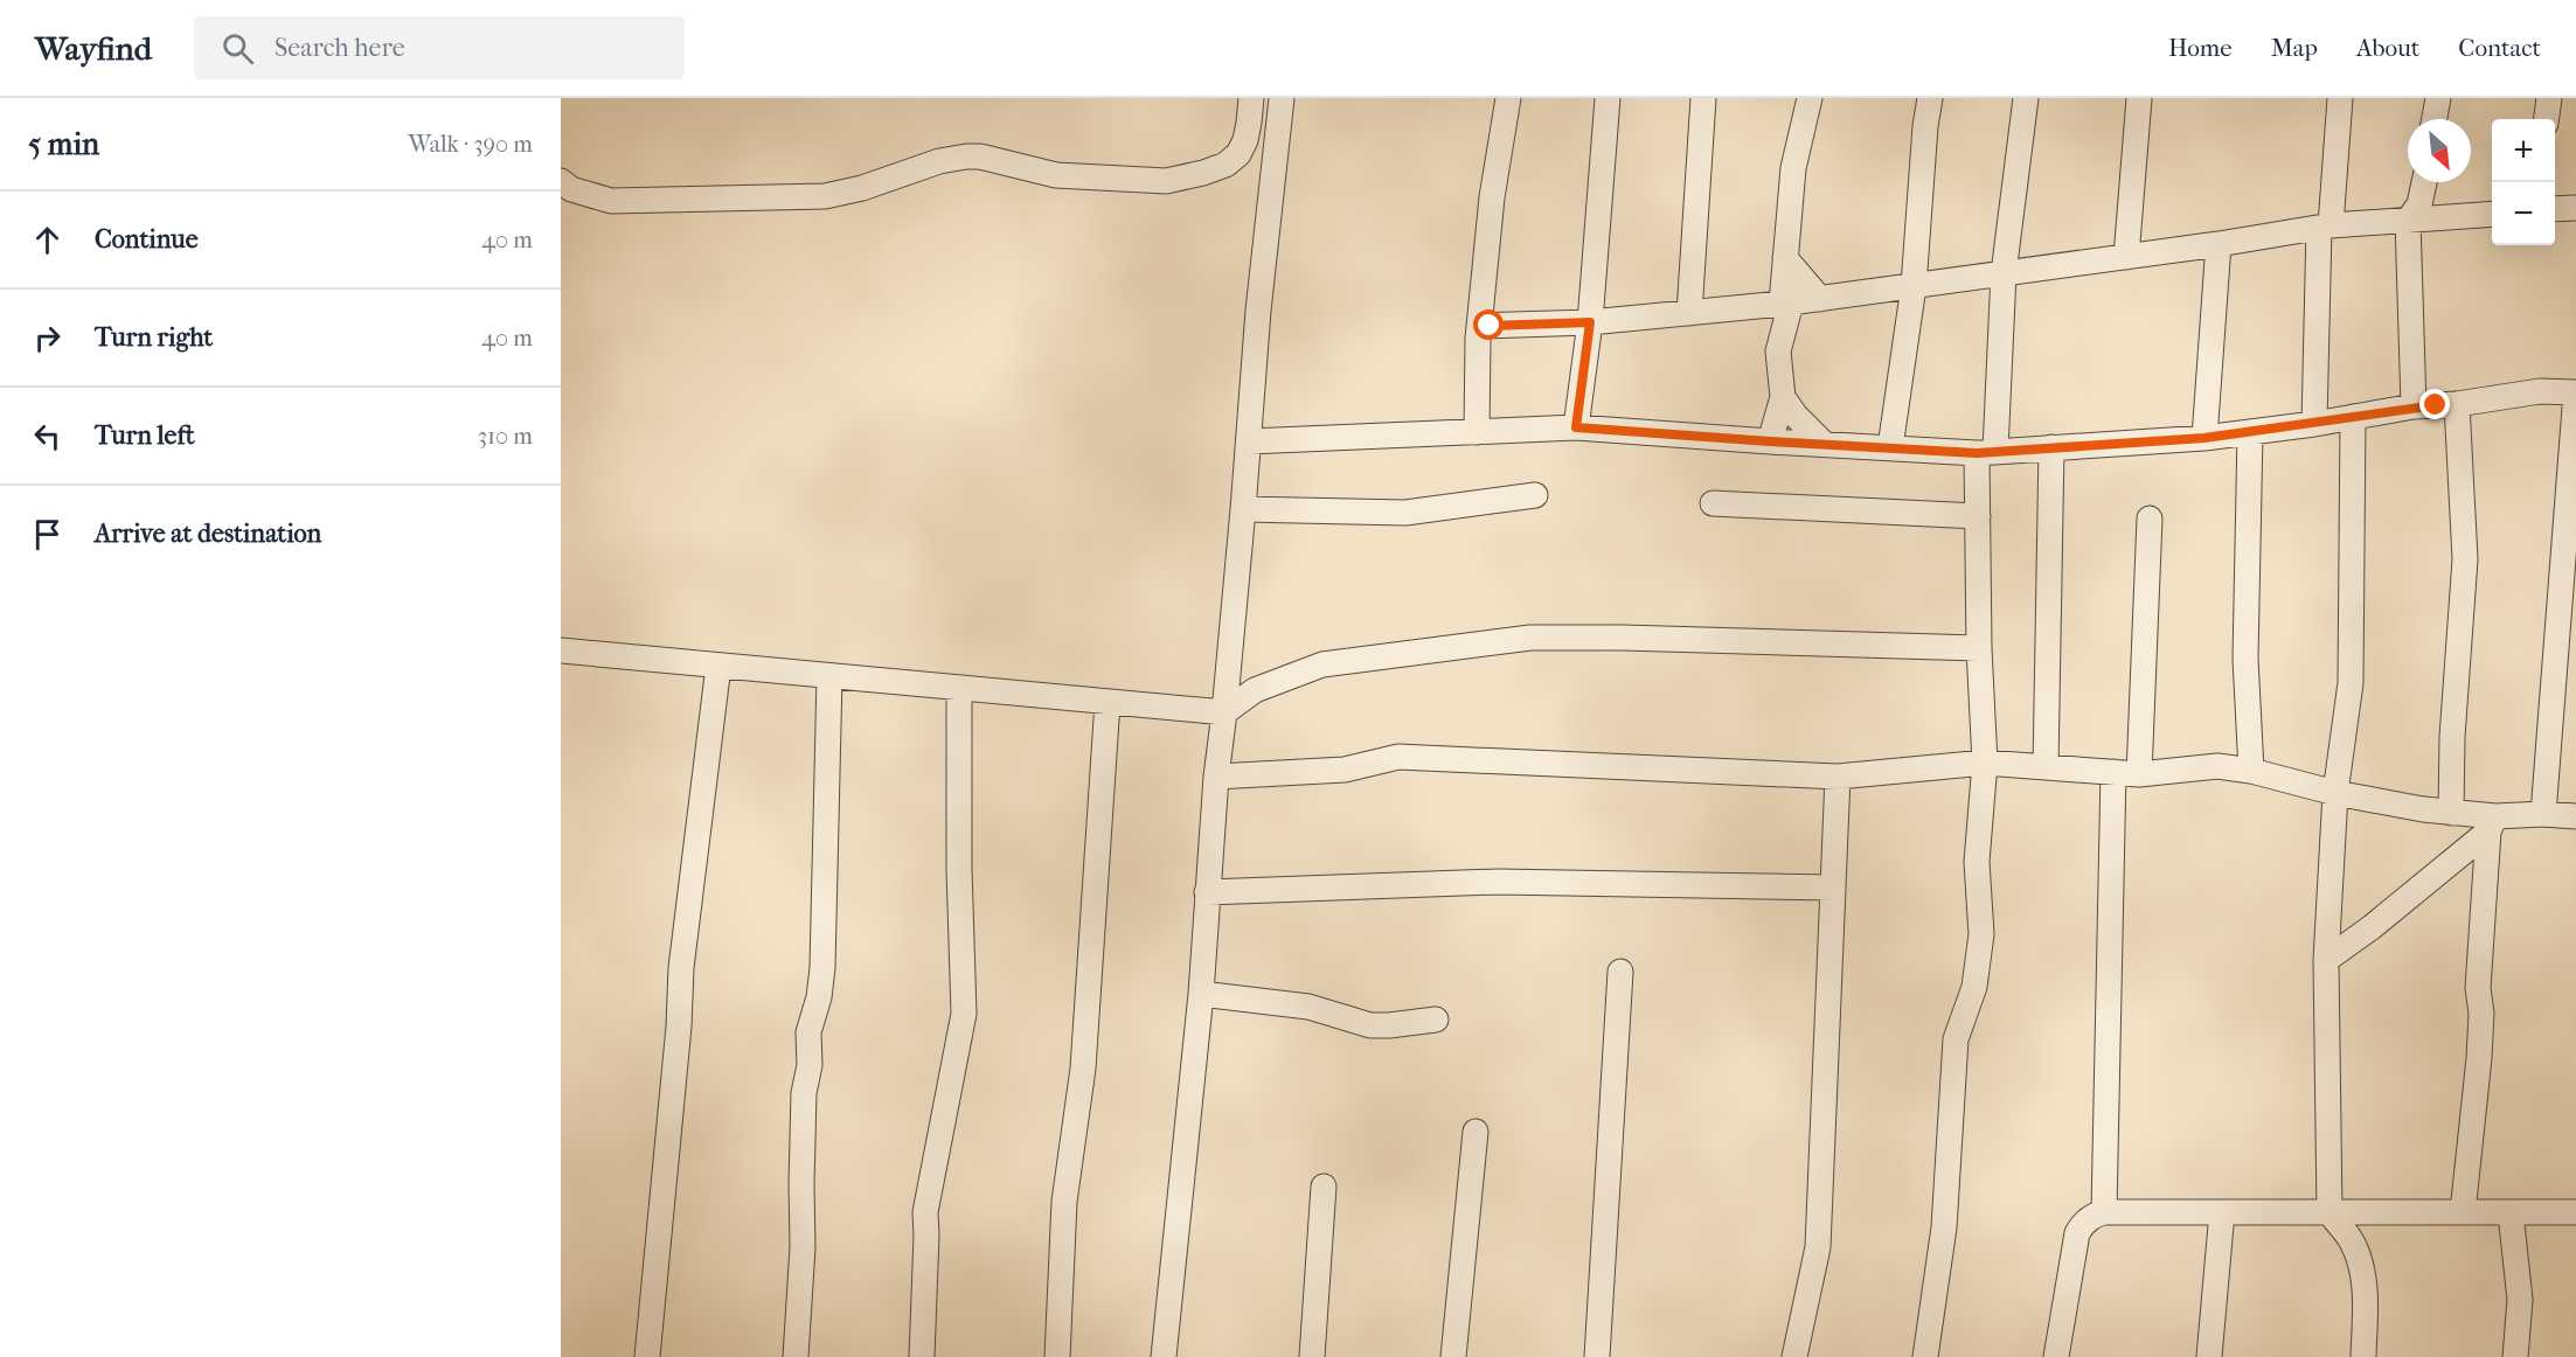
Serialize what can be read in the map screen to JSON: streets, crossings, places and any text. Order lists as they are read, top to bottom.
{
  "north": "bottom right",
  "page": {
    "header": "Wayfind",
    "search": "Search here",
    "nav": [
      "Home",
      "Map",
      "About",
      "Contact"
    ],
    "heading": ["5 min", "Walk · 390 m"],
    "map_buttons": ["+", "−"],
    "list": [
      ["Continue", "40 m"],
      ["Turn right", "40 m"],
      ["Turn left", "310 m"],
      "Arrive at destination"
    ]
  }
}
